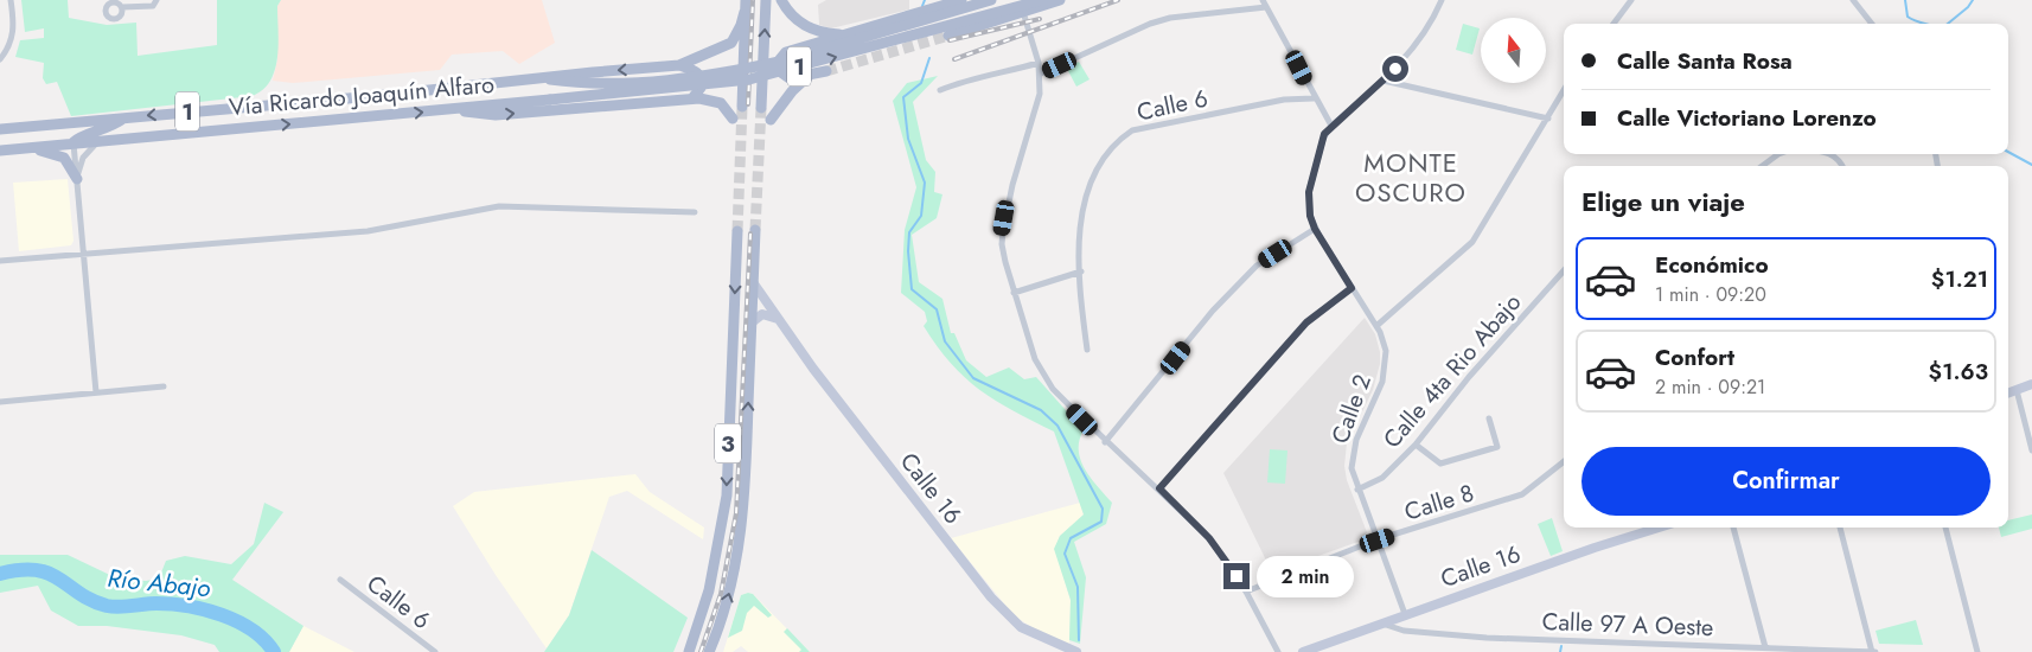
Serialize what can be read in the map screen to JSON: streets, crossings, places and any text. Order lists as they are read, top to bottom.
{
  "streets": {
    "main road": [
      "1",
      "Vía Ricardo Joaquín Alfaro",
      "3",
      "Calle 16"
    ],
    "street": [
      "Calle 6",
      "Calle 4ta Rio Abajo",
      "Calle 2",
      "Calle 8",
      "Calle 97 A Oeste"
    ]
  },
  "crossings": [
    ["Calle 4ta Rio Abajo", "Calle 2"],
    ["Calle 2", "Calle 16"],
    ["Calle 2", "Calle 8"],
    ["3", "Calle 16"],
    ["Calle 16", "Calle 97 A Oeste"]
  ],
  "districts": ["MONTE OSCURO"],
  "water": ["Río Abajo"],
  "north": "top",
  "page": {
    "banner": ["Calle Santa Rosa", "Calle Victoriano Lorenzo"],
    "heading": "Elige un viaje",
    "list": [
      {
        "name": "Económico",
        "note": "1 min · 09:20",
        "value": "$1.21"
      },
      {
        "name": "Confort",
        "note": "2 min · 09:21",
        "value": "$1.63"
      }
    ],
    "buttons": "Confirmar",
    "bubble": "2 min"
  }
}
